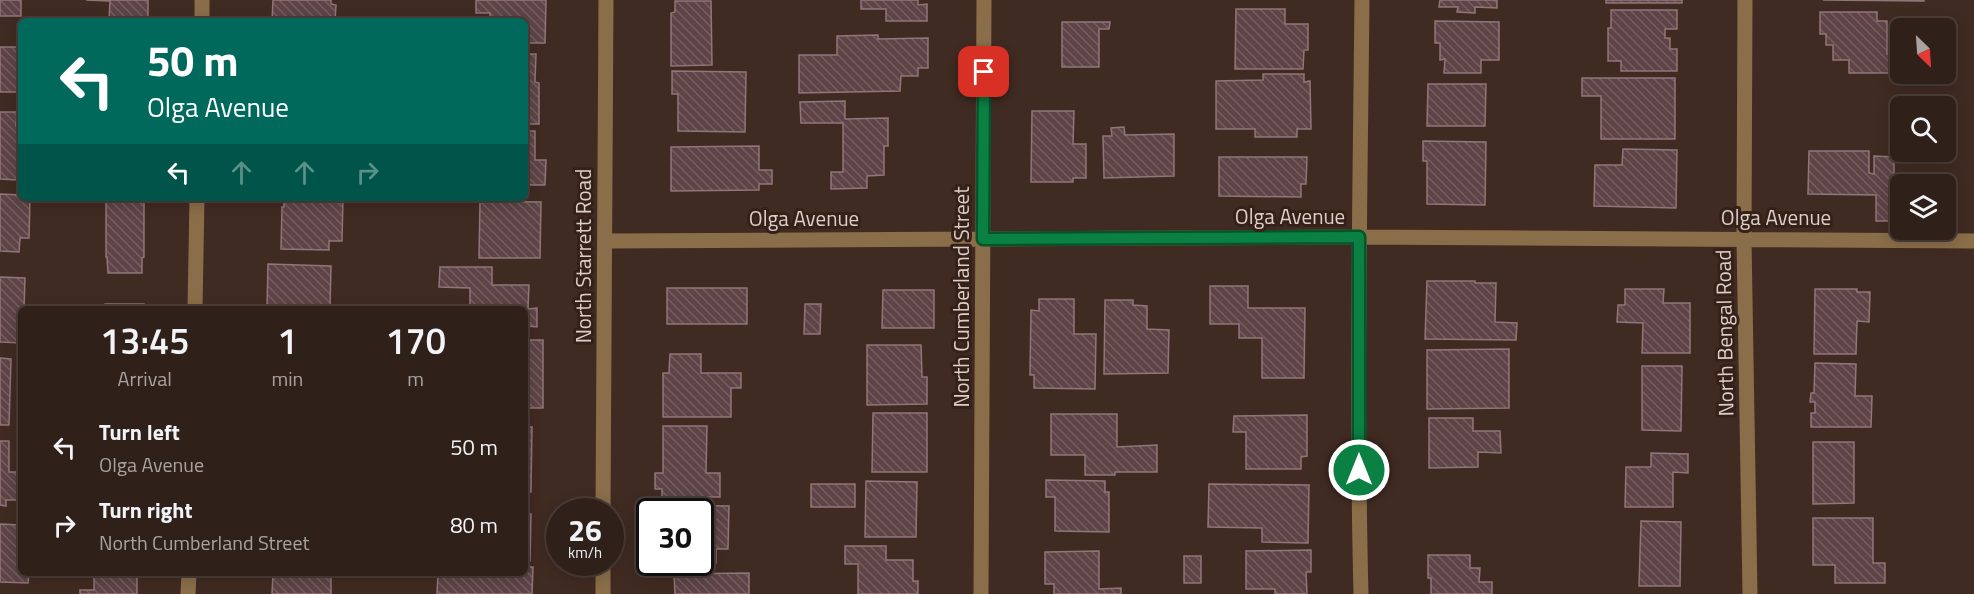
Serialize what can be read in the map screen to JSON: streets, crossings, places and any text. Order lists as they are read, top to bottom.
{
  "streets": {
    "street": [
      "Olga Avenue",
      "North Starrett Road",
      "North Cumberland Street",
      "North Bengal Road"
    ]
  },
  "crossings": [
    ["Olga Avenue", "North Starrett Road"],
    ["Olga Avenue", "North Cumberland Street"],
    ["Olga Avenue", "North Bengal Road"]
  ],
  "north": "bottom right",
  "page": {
    "turn": ["50 m", "Olga Avenue"],
    "eta": [
      "13:45",
      "Arrival",
      "1",
      "min",
      "170",
      "m"
    ],
    "list": [
      {
        "name": "Turn left",
        "note": "Olga Avenue",
        "value": "50 m"
      },
      {
        "name": "Turn right",
        "note": "North Cumberland Street",
        "value": "80 m"
      }
    ],
    "speed": "26 km/h",
    "limit": "30"
  }
}
